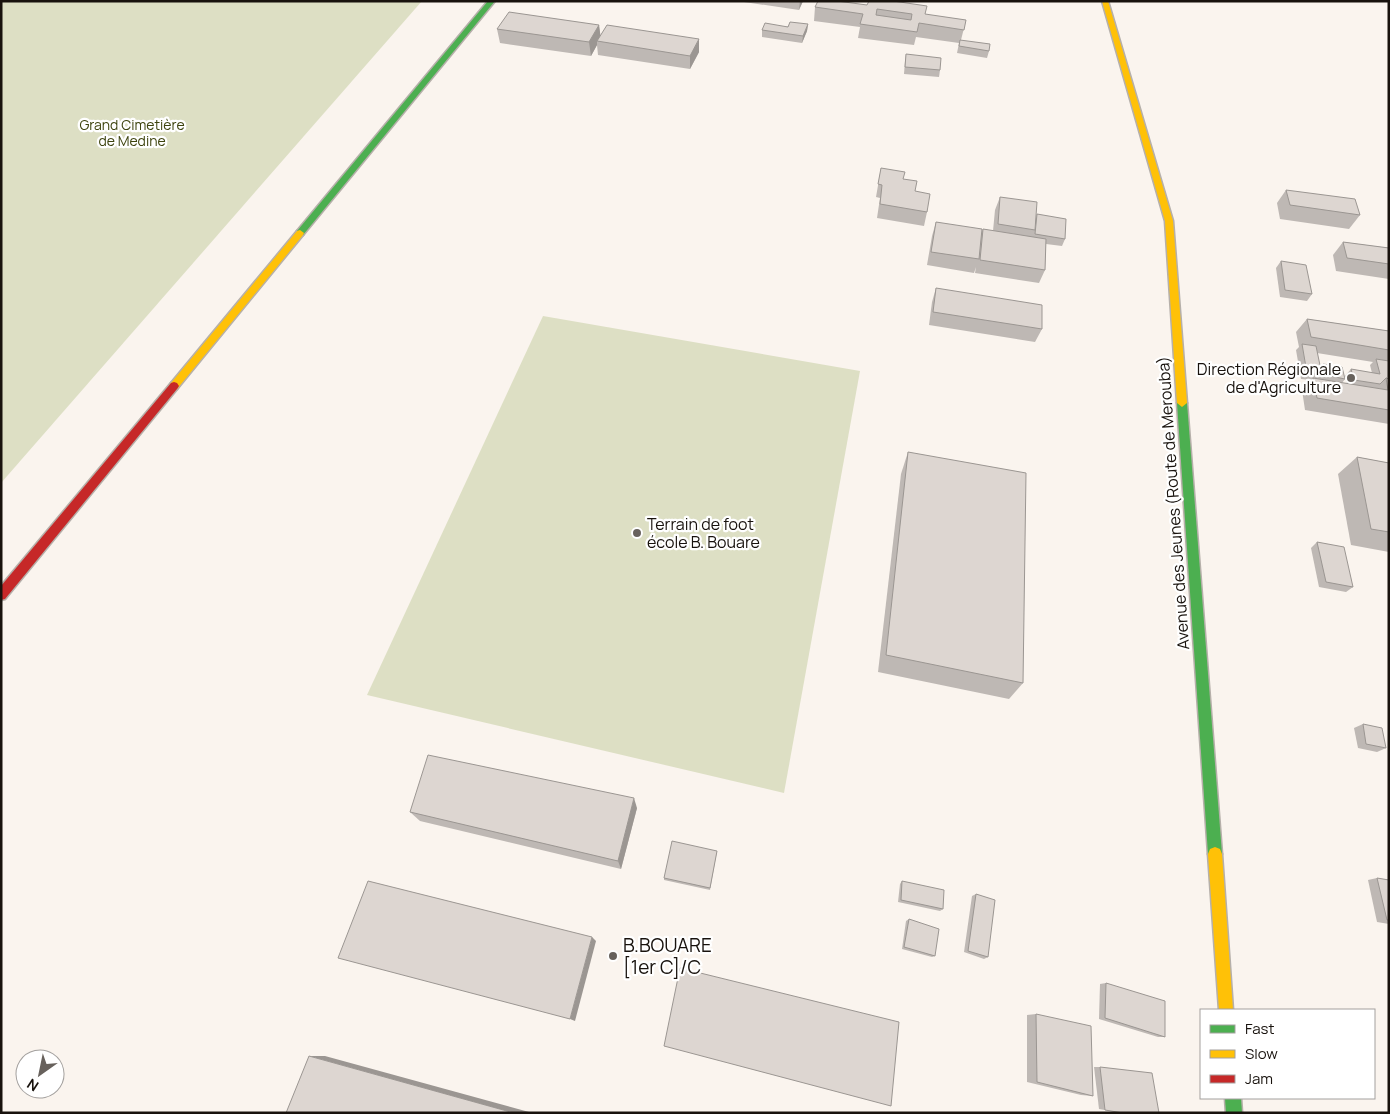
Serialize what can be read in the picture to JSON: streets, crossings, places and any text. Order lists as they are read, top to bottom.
{
  "streets": {
    "main road": ["Avenue des Jeunes (Route de Merouba)"]
  },
  "parks": ["Grand Cimetière de Medine"],
  "places": ["Direction Régionale de d'Agriculture", "Terrain de foot école B. Bouare", "B.BOUARE [1er C]/C"],
  "legend": ["Fast", "Slow", "Jam"],
  "north": "bottom left"
}
